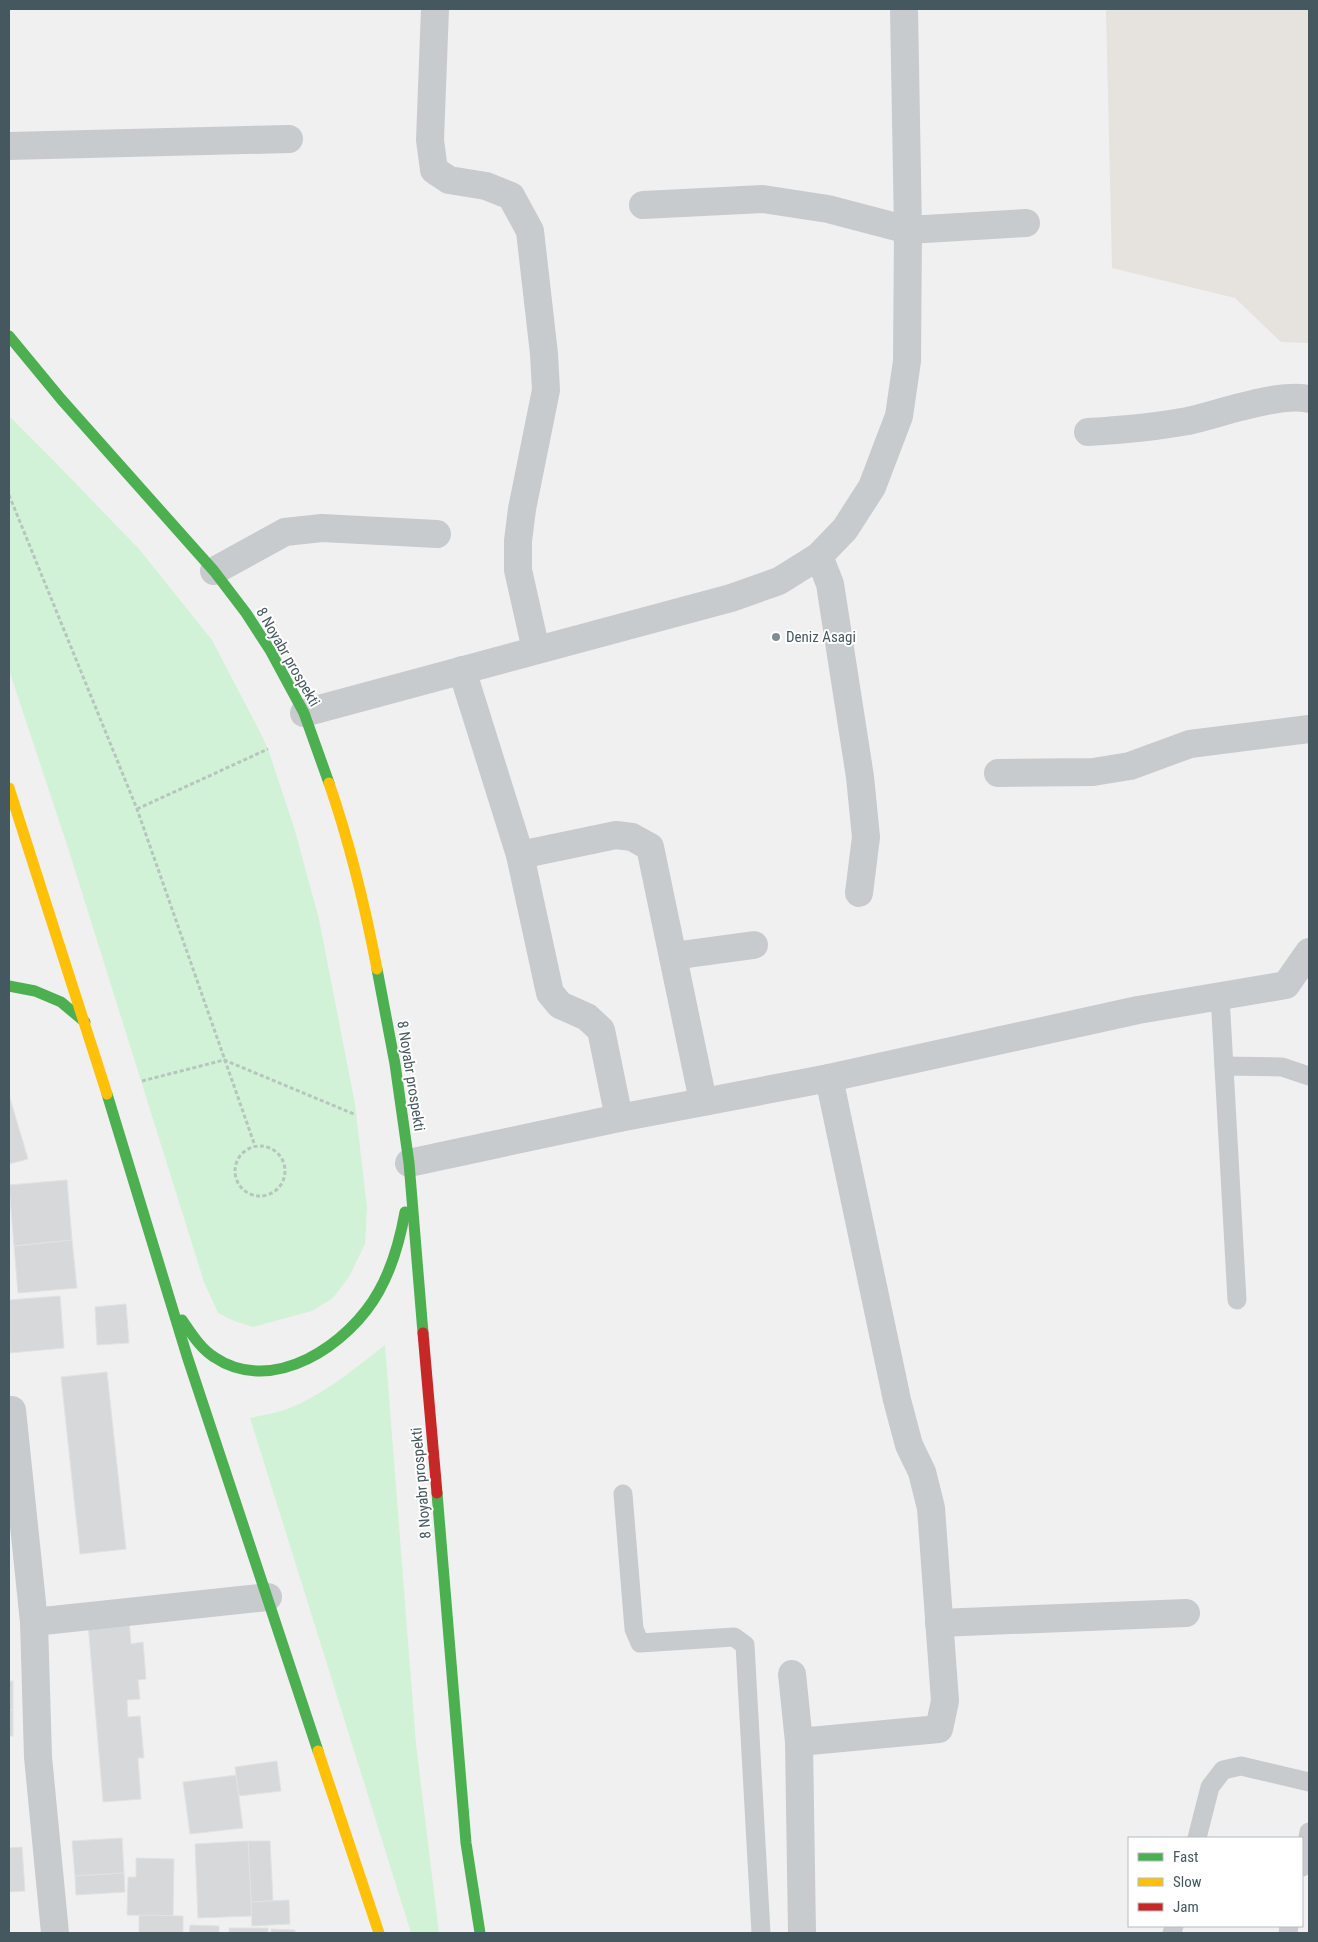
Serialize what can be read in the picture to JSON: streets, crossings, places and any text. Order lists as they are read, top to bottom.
{
  "streets": {
    "main road": ["8 Noyabr prospekti"]
  },
  "places": ["Deniz Asagi"],
  "legend": ["Fast", "Slow", "Jam"]
}
